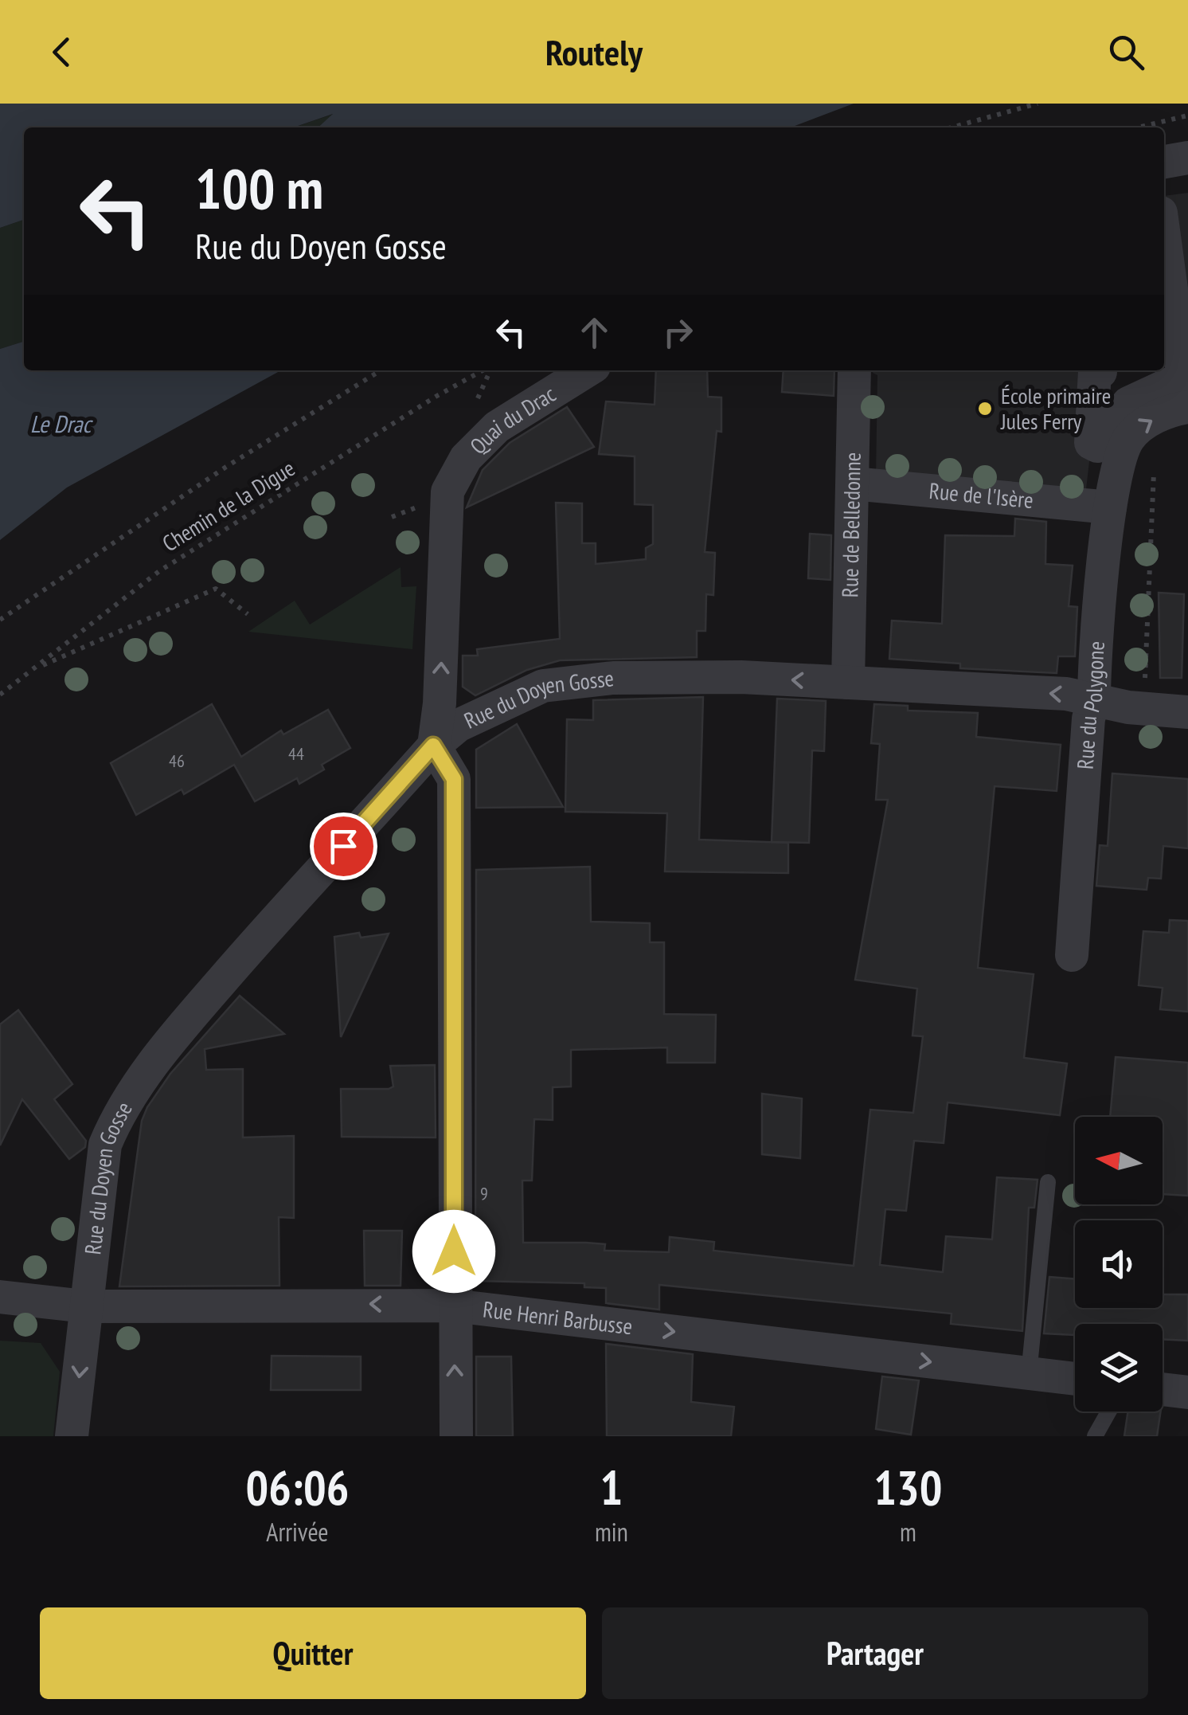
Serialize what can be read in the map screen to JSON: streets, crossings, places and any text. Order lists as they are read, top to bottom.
{
  "streets": {
    "street": [
      "Quai du Drac",
      "Rue de l'Isère",
      "Rue de Belledonne",
      "Rue du Doyen Gosse",
      "Rue du Polygone",
      "Rue Henri Barbusse"
    ],
    "path": ["Chemin de la Digue"]
  },
  "crossings": [
    ["Quai du Drac", "Rue du Doyen Gosse"],
    ["Rue de l'Isère", "Rue de Belledonne"],
    ["Rue de l'Isère", "Rue du Polygone"],
    ["Rue de Belledonne", "Rue du Doyen Gosse"],
    ["Rue du Doyen Gosse", "Rue du Polygone"],
    ["Rue du Doyen Gosse", "Rue Henri Barbusse"]
  ],
  "one_way": ["Quai du Drac", "Rue du Doyen Gosse"],
  "water": ["Le Drac"],
  "places": ["École primaire Jules Ferry"],
  "house_numbers": ["44", "46", "9"],
  "north": "left",
  "page": {
    "header": "Routely",
    "turn": ["100 m", "Rue du Doyen Gosse"],
    "eta": [
      "06:06",
      "Arrivée",
      "1",
      "min",
      "130",
      "m"
    ],
    "buttons": ["Quitter", "Partager"]
  }
}
